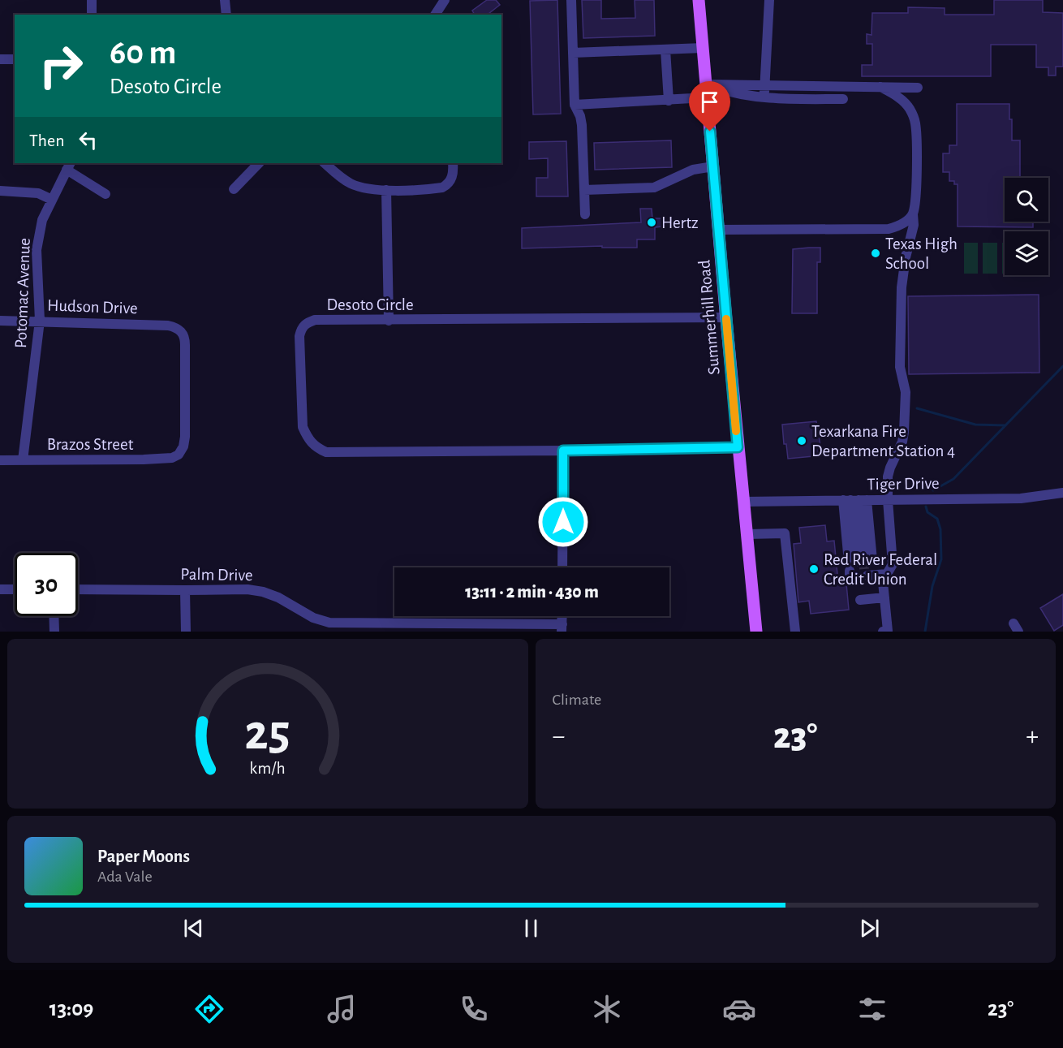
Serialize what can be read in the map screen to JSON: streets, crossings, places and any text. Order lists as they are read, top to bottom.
{
  "streets": {
    "main road": ["Summerhill Road"],
    "street": [
      "Potomac Avenue",
      "Desoto Circle",
      "Hudson Drive",
      "Brazos Street",
      "Tiger Drive",
      "Palm Drive"
    ]
  },
  "crossings": [
    ["Potomac Avenue", "Hudson Drive"],
    ["Potomac Avenue", "Brazos Street"],
    ["Desoto Circle", "Summerhill Road"],
    ["Hudson Drive", "Brazos Street"],
    ["Summerhill Road", "Tiger Drive"]
  ],
  "places": [
    "Hertz",
    "Texas High School",
    "Texarkana Fire Department Station 4",
    "Red River Federal Credit Union"
  ],
  "page": {
    "turn": ["60 m", "Desoto Circle"],
    "then": "Then",
    "limit": "30",
    "trip": "13:11 · 2 min · 430 m",
    "tile": "Climate",
    "heat": ["−", "23°", "+"],
    "song": ["Paper Moons", "Ada Vale"],
    "tabs": ["13:09", "23°"],
    "gauge": ["25", "km/h"]
  }
}
